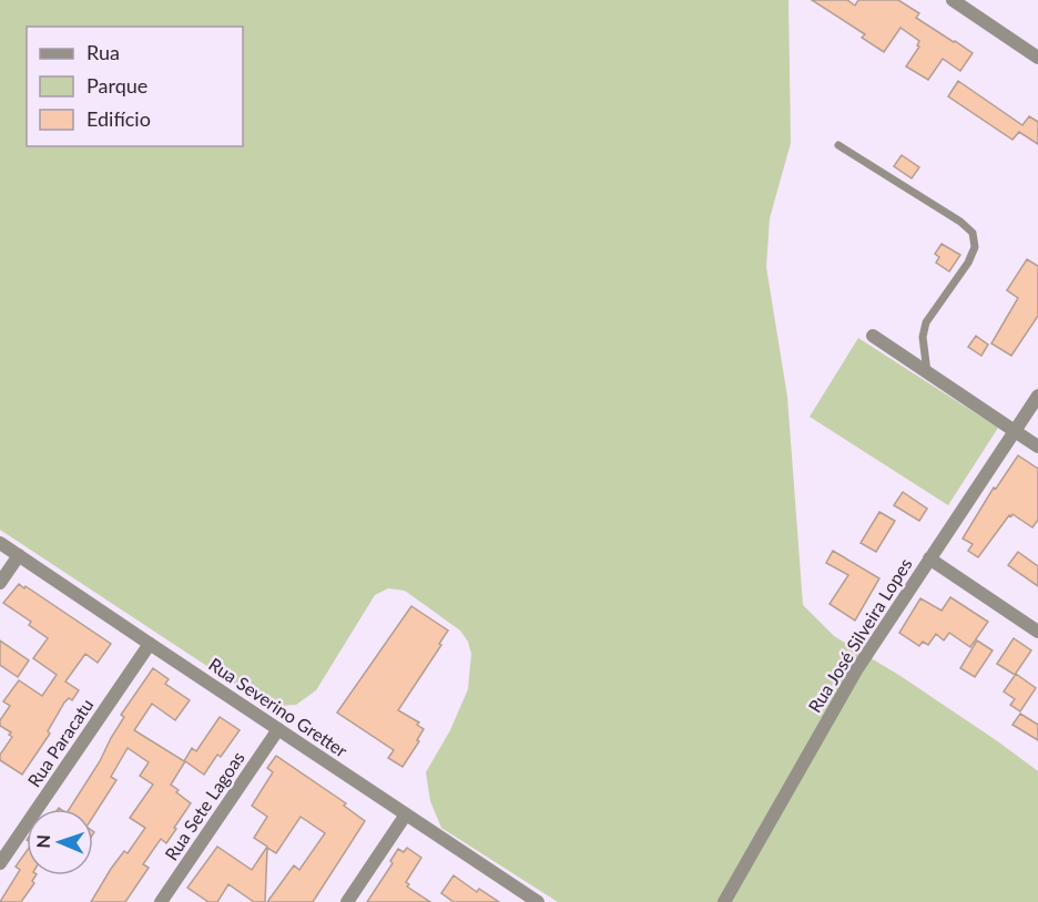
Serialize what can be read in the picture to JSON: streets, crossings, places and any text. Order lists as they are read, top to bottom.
{
  "streets": {
    "street": [
      "Rua José Silveira Lopes",
      "Rua Severino Gretter",
      "Rua Paracatu",
      "Rua Sete Lagoas"
    ]
  },
  "crossings": [
    ["Rua Severino Gretter", "Rua Paracatu"],
    ["Rua Severino Gretter", "Rua Sete Lagoas"]
  ],
  "legend": ["Rua", "Parque", "Edifício"],
  "north": "left"
}
